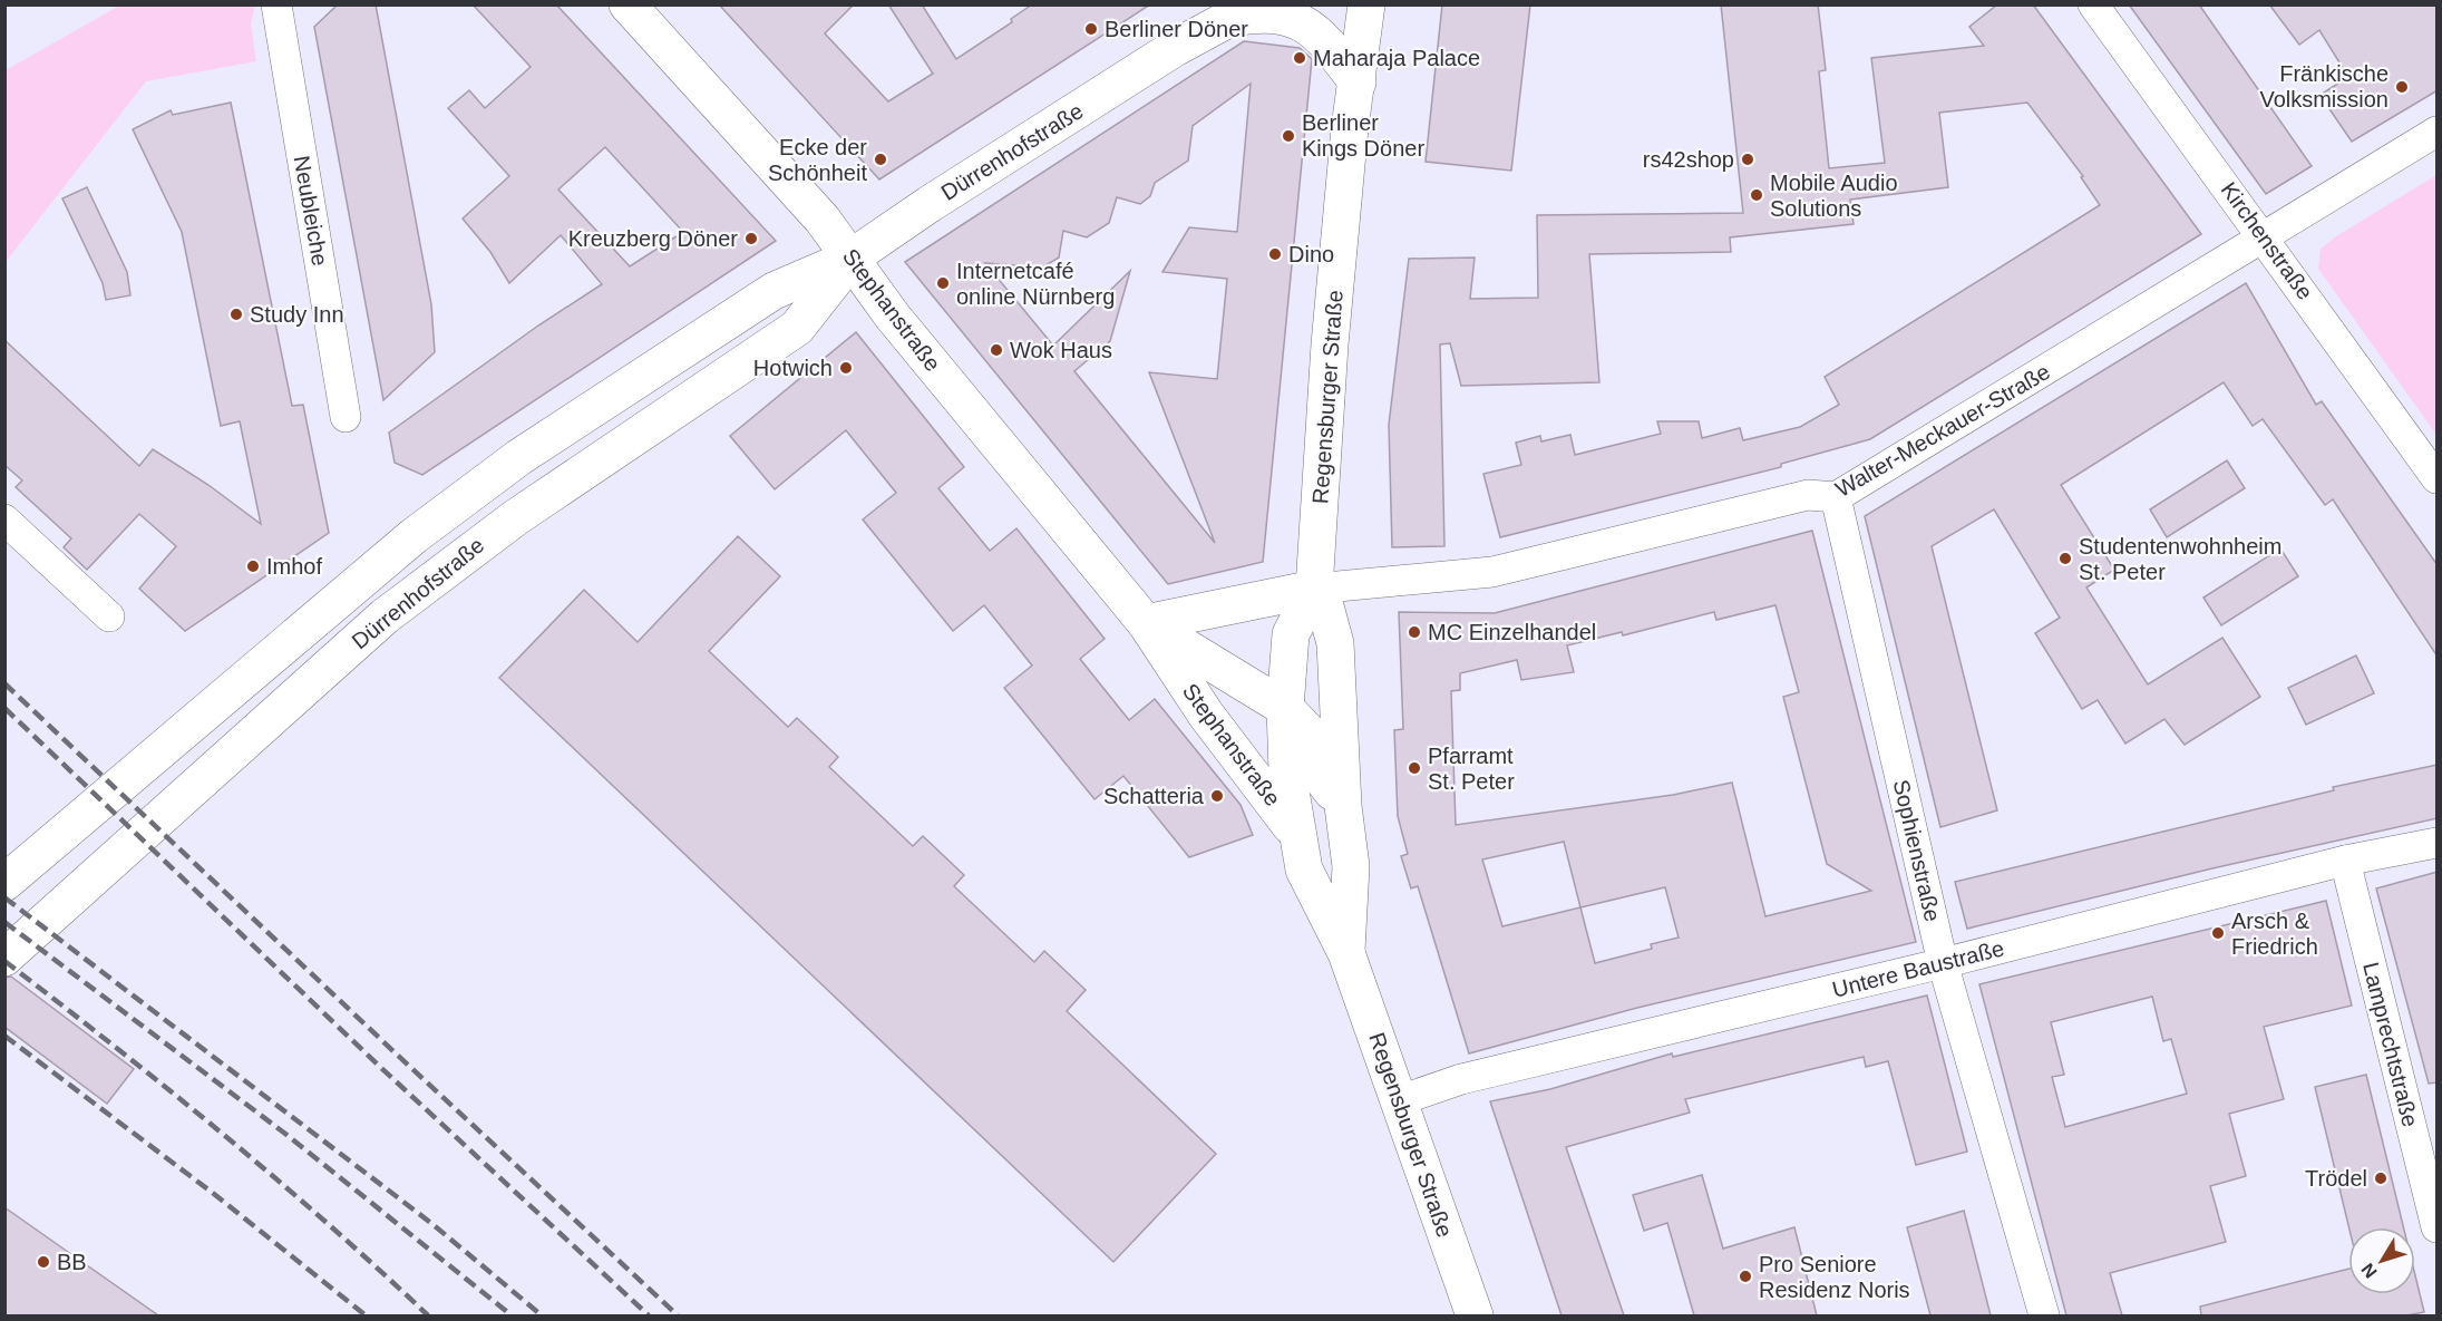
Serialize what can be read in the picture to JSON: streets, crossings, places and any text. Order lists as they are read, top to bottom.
{
  "streets": {
    "main road": ["Dürrenhofstraße", "Stephanstraße", "Regensburger Straße"],
    "street": [
      "Neubleiche",
      "Kirchenstraße",
      "Walter-Meckauer-Straße",
      "Sophienstraße",
      "Untere Baustraße",
      "Lamprechtstraße"
    ]
  },
  "crossings": [
    ["Dürrenhofstraße", "Stephanstraße"],
    ["Kirchenstraße", "Walter-Meckauer-Straße"],
    ["Stephanstraße", "Regensburger Straße"],
    ["Regensburger Straße", "Walter-Meckauer-Straße"],
    ["Regensburger Straße", "Untere Baustraße"],
    ["Walter-Meckauer-Straße", "Sophienstraße"],
    ["Sophienstraße", "Untere Baustraße"],
    ["Untere Baustraße", "Lamprechtstraße"]
  ],
  "places": [
    "Berliner Döner",
    "Maharaja Palace",
    "Fränkische Volksmission",
    "Berliner Kings Döner",
    "Ecke der Schönheit",
    "rs42shop",
    "Mobile Audio Solutions",
    "Kreuzberg Döner",
    "Dino",
    "Internetcafé online Nürnberg",
    "Study Inn",
    "Wok Haus",
    "Hotwich",
    "Studentenwohnheim St. Peter",
    "Imhof",
    "MC Einzelhandel",
    "Pfarramt St. Peter",
    "Schatteria",
    "Arsch & Friedrich",
    "Trödel",
    "BB",
    "Pro Seniore Residenz Noris"
  ],
  "north": "bottom left"
}
